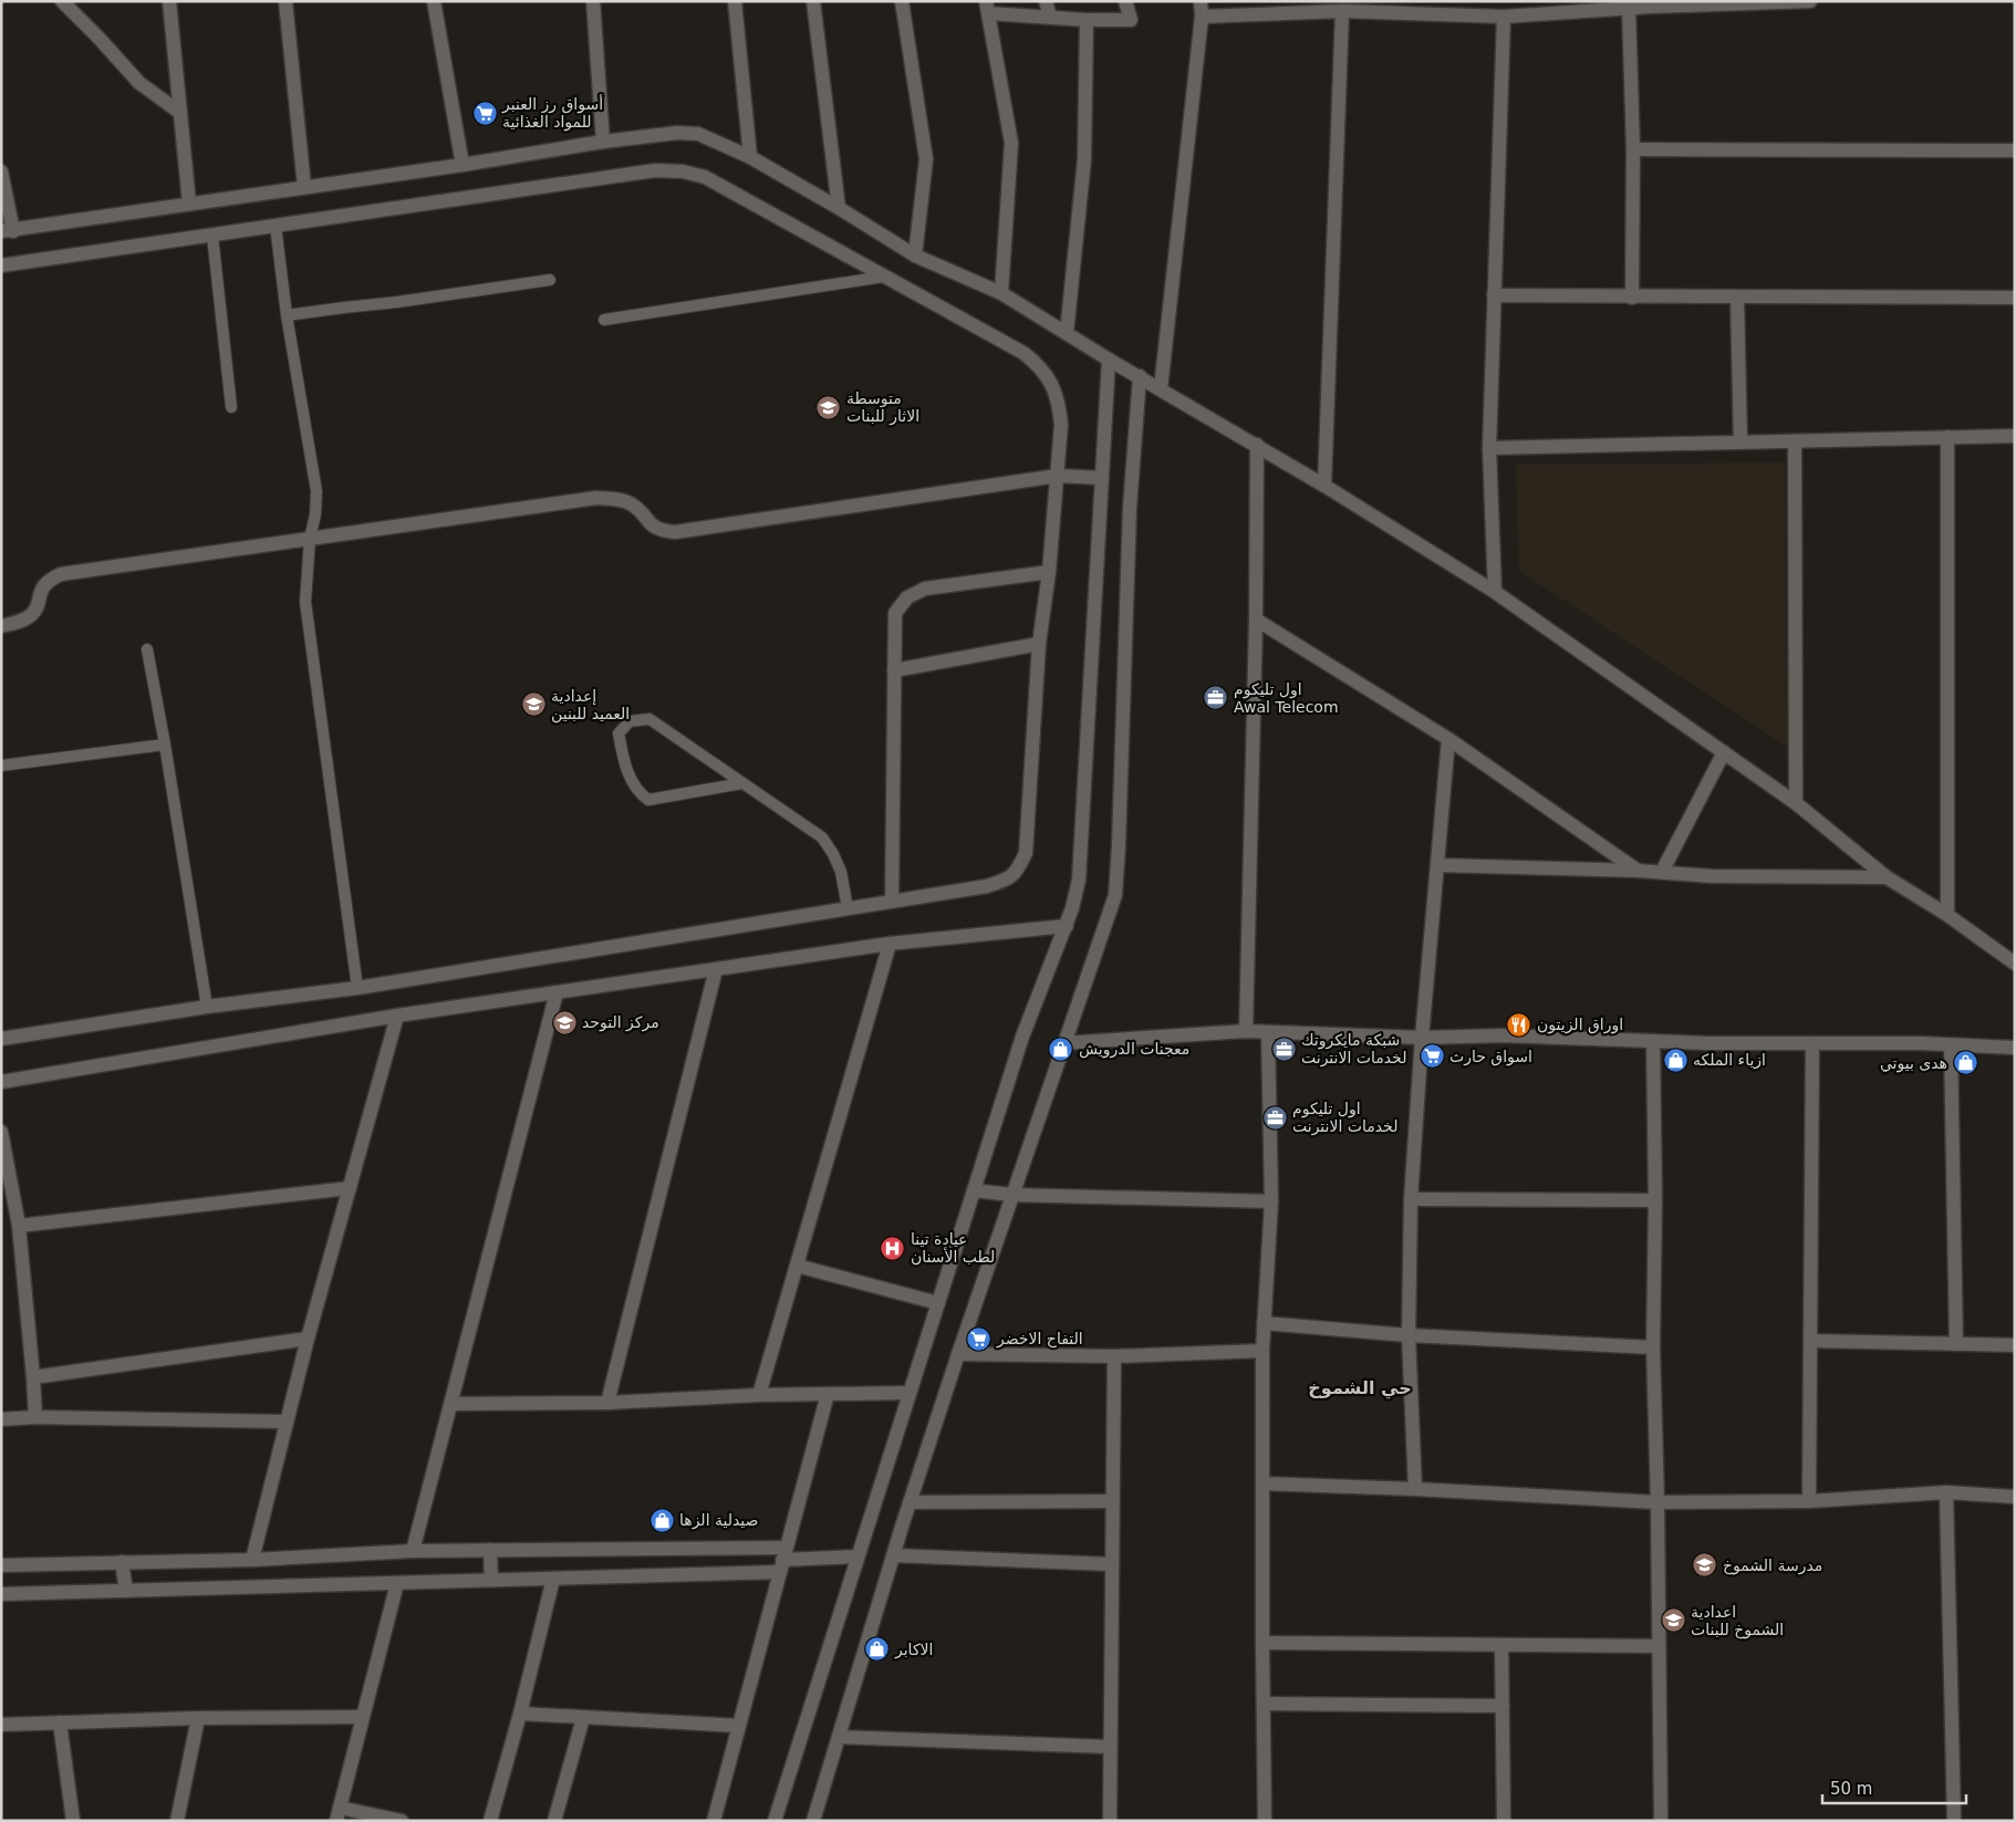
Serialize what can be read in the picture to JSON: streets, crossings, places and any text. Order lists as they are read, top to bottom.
{
  "districts": ["حي الشموخ"],
  "places": {
    "supermarket": ["أسواق رز العنبر للمواد الغذائية", "اسواق حارث", "التفاح الاخضر"],
    "school or university": [
      "متوسطة الاثار للبنات",
      "إعدادية العميد للبنين",
      "مركز التوحد",
      "مدرسة الشموخ",
      "اعدادية الشموخ للبنات"
    ],
    "office": ["اول تليكوم Awal Telecom", "شبكة مايكروتك لخدمات الانترنت", "اول تليكوم لخدمات الانترنت"],
    "restaurant": ["اوراق الزيتون"],
    "shop": [
      "معجنات الدرويش",
      "ازياء الملكه",
      "هدى بيوتي",
      "صيدلية الزها",
      "الاكابر"
    ],
    "hospital": ["عيادة تينا لطب الأسنان"]
  },
  "scale_bar": "50 m"
}
